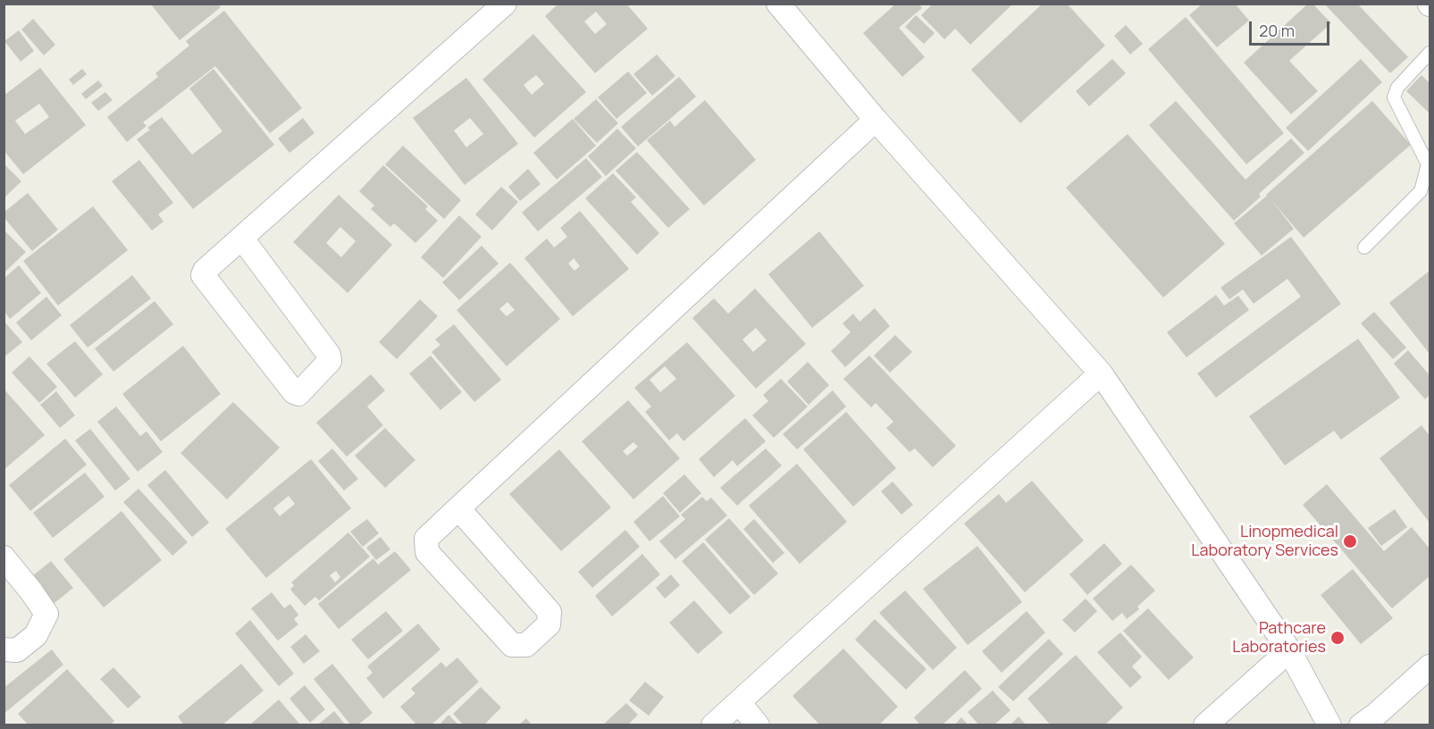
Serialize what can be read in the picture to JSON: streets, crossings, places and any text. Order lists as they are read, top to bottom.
{
  "places": ["Linopmedical Laboratory Services", "Pathcare Laboratories"],
  "scale_bar": "20 m"
}
